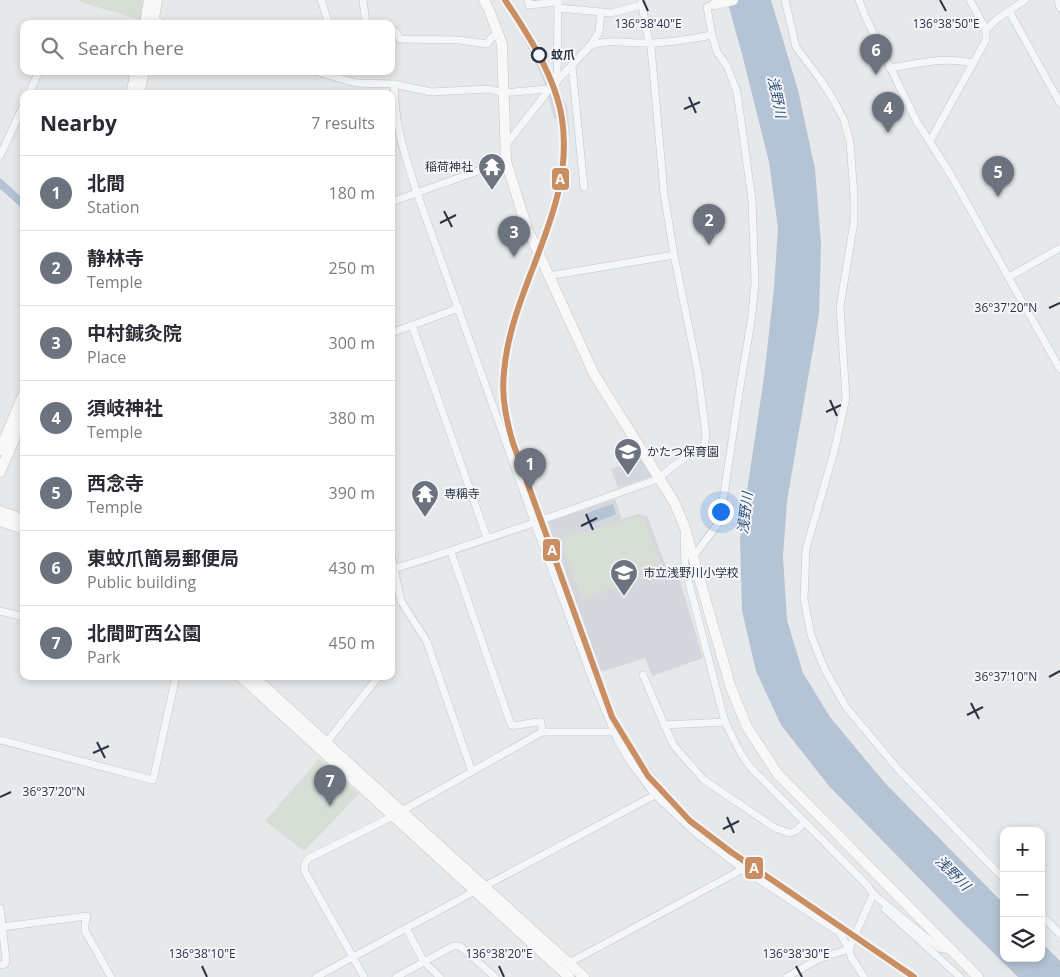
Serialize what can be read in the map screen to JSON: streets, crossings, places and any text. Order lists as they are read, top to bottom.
{
  "water": ["浅野川"],
  "places": {
    "other": ["蚊爪"],
    "temple": ["稲荷神社", "専稱寺"],
    "school or university": ["かたつ保育園", "市立浅野川小学校"]
  },
  "lines": ["transit line A"],
  "page": {
    "search": "Search here",
    "pins": [
      "6",
      "4",
      "5",
      "2",
      "3",
      "1",
      "7"
    ],
    "heading": ["Nearby", "7 results"],
    "list": [
      {
        "mark": "1",
        "name": "北間",
        "note": "Station",
        "value": "180 m"
      },
      {
        "mark": "2",
        "name": "静林寺",
        "note": "Temple",
        "value": "250 m"
      },
      {
        "mark": "3",
        "name": "中村鍼灸院",
        "note": "Place",
        "value": "300 m"
      },
      {
        "mark": "4",
        "name": "須岐神社",
        "note": "Temple",
        "value": "380 m"
      },
      {
        "mark": "5",
        "name": "西念寺",
        "note": "Temple",
        "value": "390 m"
      },
      {
        "mark": "6",
        "name": "東蚊爪簡易郵便局",
        "note": "Public building",
        "value": "430 m"
      },
      {
        "mark": "7",
        "name": "北間町西公園",
        "note": "Park",
        "value": "450 m"
      }
    ],
    "map_buttons": ["+", "−"]
  },
  "coordinates": [
    "136°38'40\"E",
    "136°38'50\"E",
    "36°37'20\"N",
    "36°37'10\"N",
    "136°38'10\"E",
    "136°38'20\"E",
    "136°38'30\"E"
  ]
}
